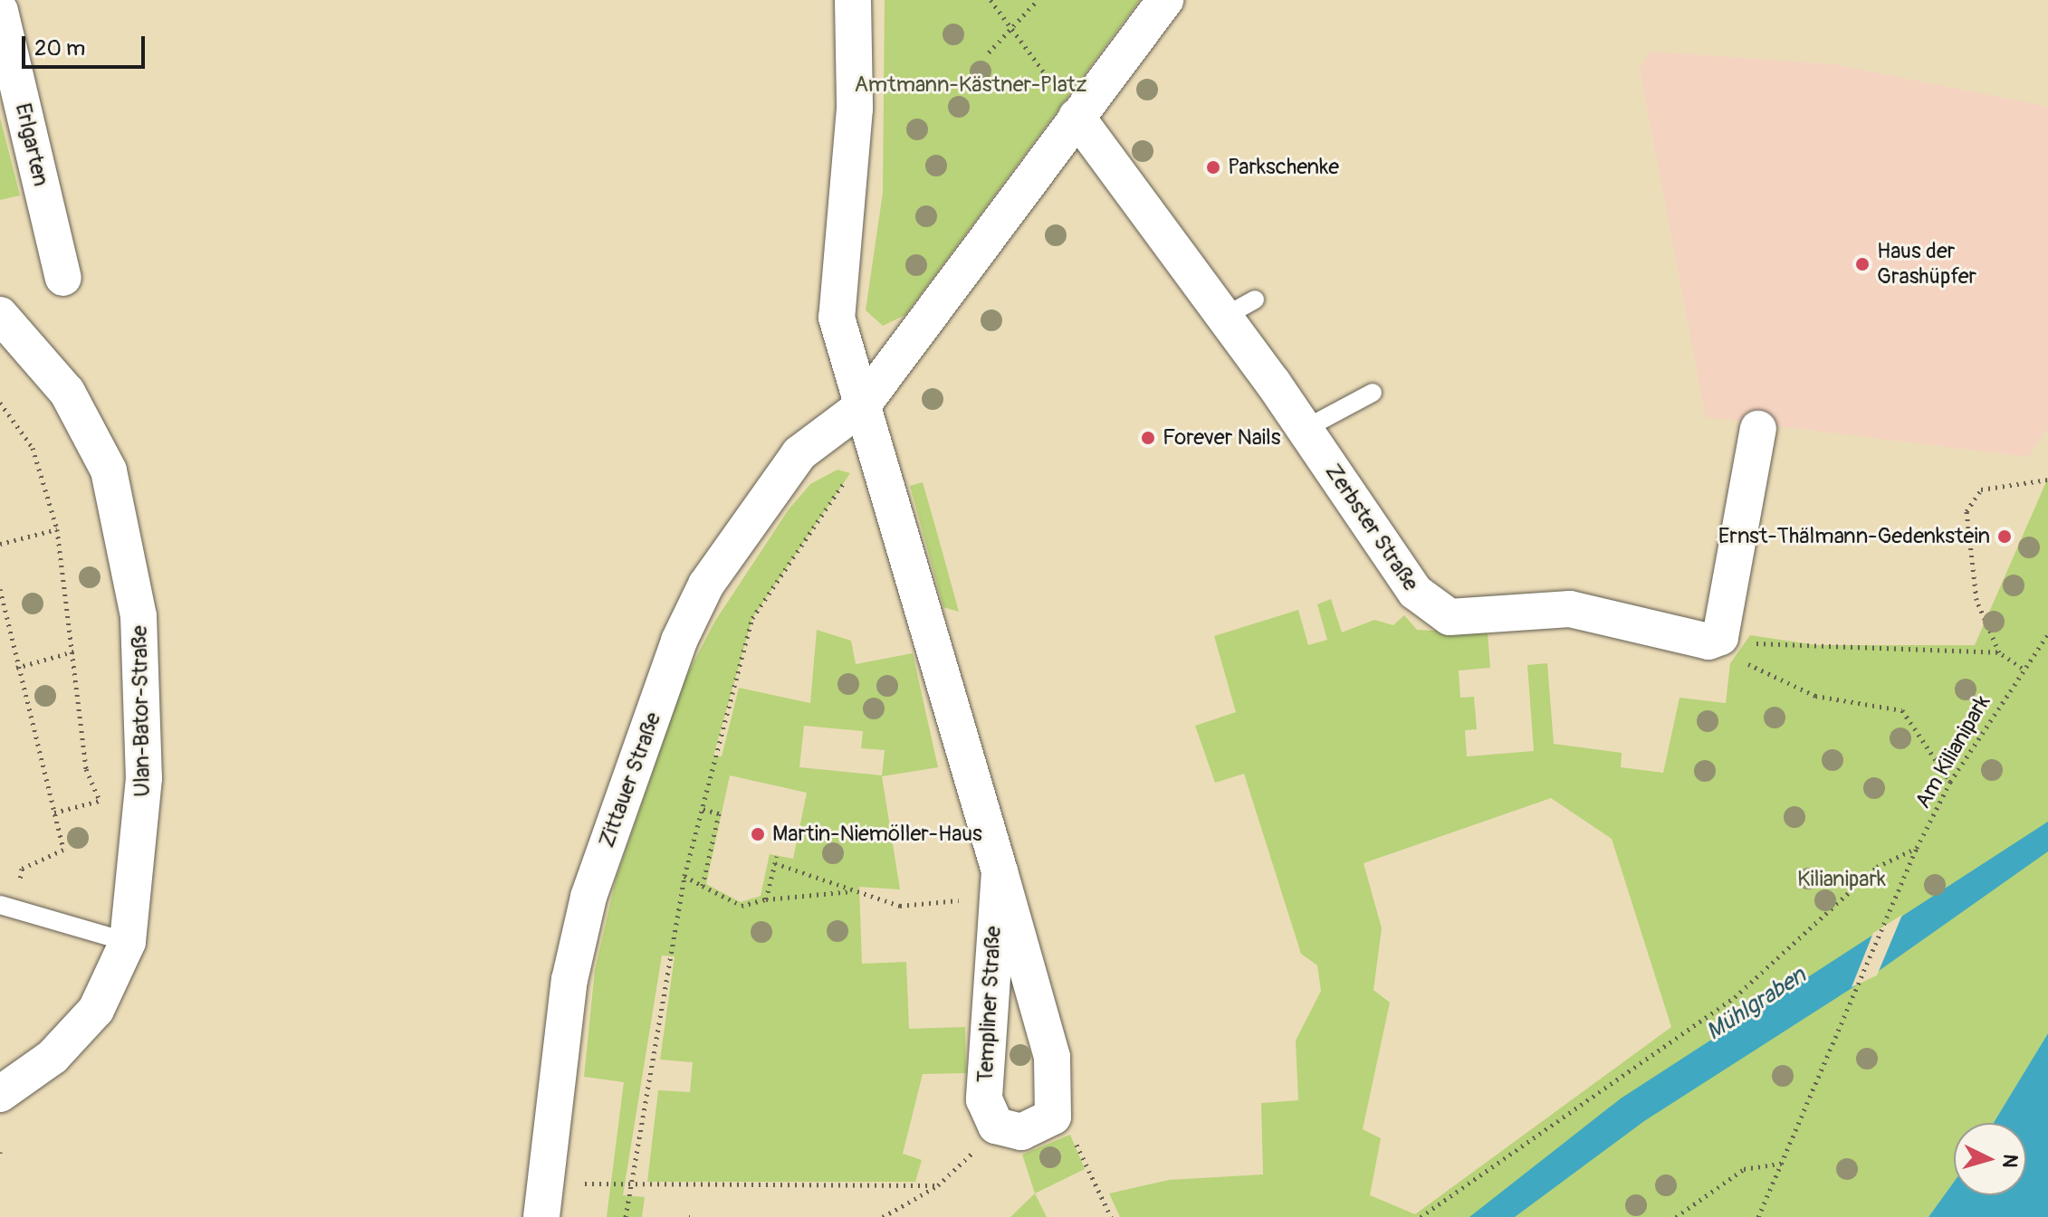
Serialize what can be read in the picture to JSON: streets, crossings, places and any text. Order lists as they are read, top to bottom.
{
  "streets": {
    "street": [
      "Erlgarten",
      "Zerbster Straße",
      "Ulan-Bator-Straße",
      "Zittauer Straße",
      "Templiner Straße"
    ],
    "path": ["Am Kilianipark"]
  },
  "crossings": [
    ["Zittauer Straße", "Templiner Straße"]
  ],
  "water": ["Mühlgraben"],
  "parks": ["Amtmann-Kästner-Platz", "Kilianipark"],
  "places": [
    "Parkschenke",
    "Haus der Grashüpfer",
    "Forever Nails",
    "Ernst-Thälmann-Gedenkstein",
    "Martin-Niemöller-Haus"
  ],
  "scale_bar": "20 m",
  "north": "right"
}
